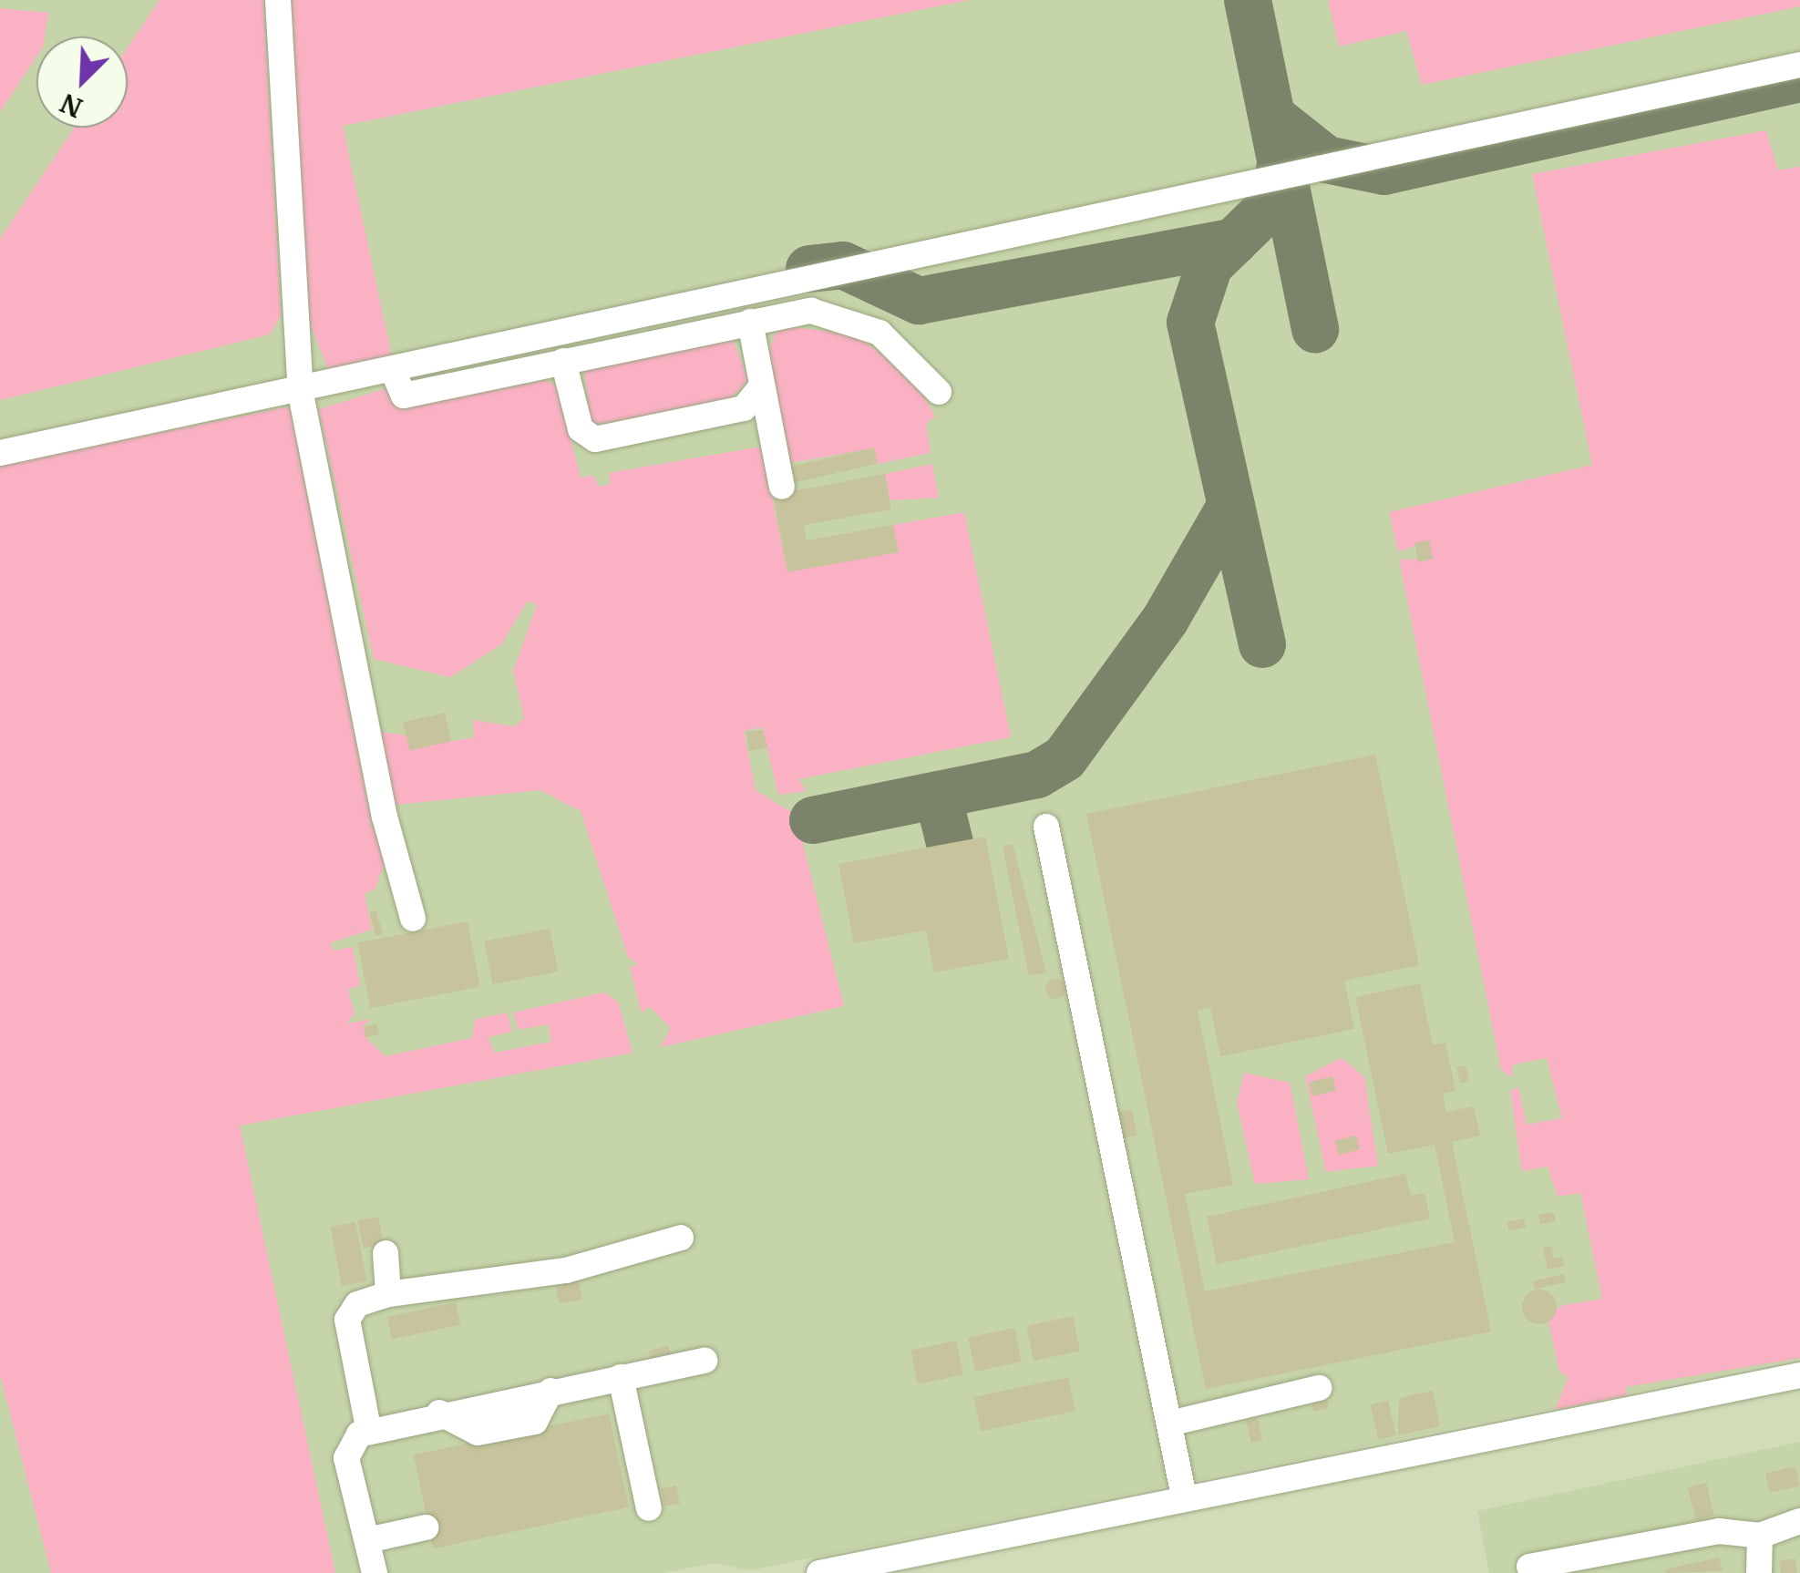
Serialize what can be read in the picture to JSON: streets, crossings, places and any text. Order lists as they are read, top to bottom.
{
  "north": "bottom left"
}
